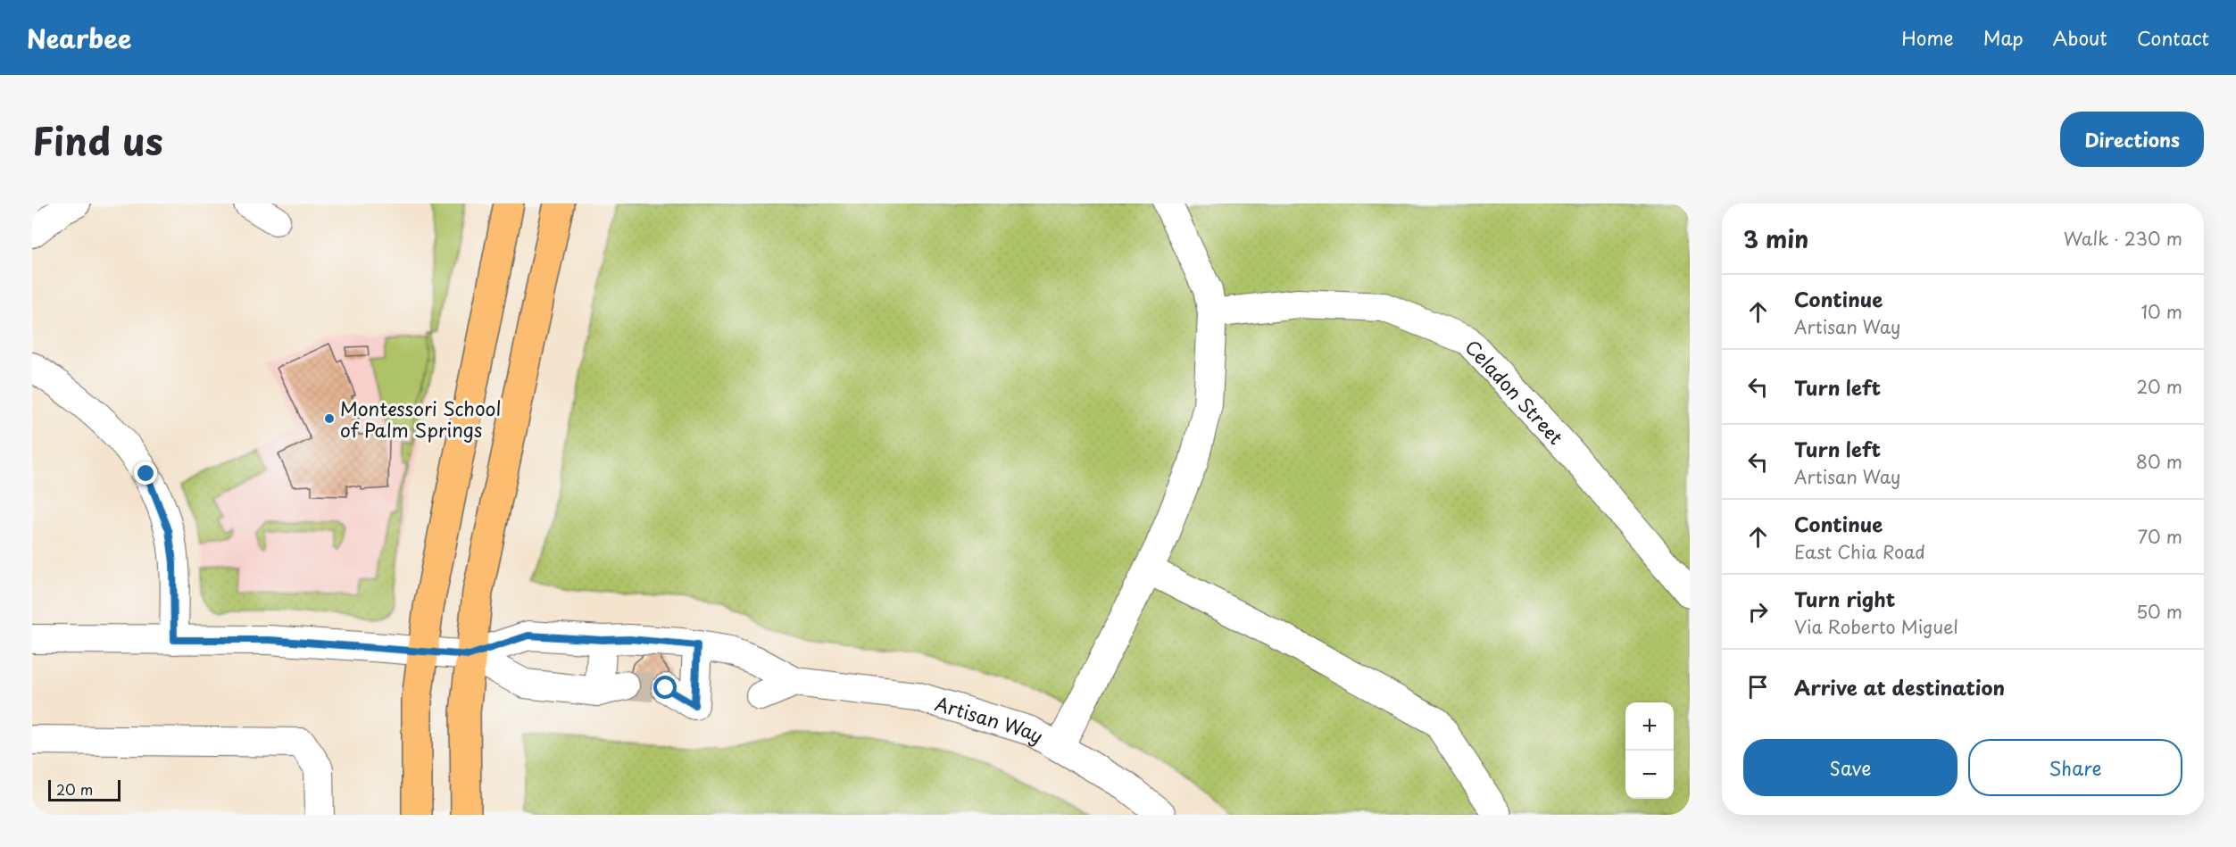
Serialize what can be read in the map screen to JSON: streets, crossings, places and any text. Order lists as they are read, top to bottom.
{
  "streets": {
    "street": ["Celadon Street", "Artisan Way"]
  },
  "places": ["Montessori School of Palm Springs"],
  "scale_bar": "20 m",
  "page": {
    "header": "Nearbee",
    "nav": [
      "Home",
      "Map",
      "About",
      "Contact"
    ],
    "title": "Find us",
    "buttons": [
      "Directions",
      ["Save", "Share"]
    ],
    "heading": ["3 min", "Walk · 230 m"],
    "list": [
      ["Continue", "Artisan Way", "10 m"],
      ["Turn left", "20 m"],
      ["Turn left", "Artisan Way", "80 m"],
      ["Continue", "East Chia Road", "70 m"],
      ["Turn right", "Via Roberto Miguel", "50 m"],
      "Arrive at destination"
    ],
    "map_buttons": ["+", "−"],
    "scale": "20 m"
  }
}
